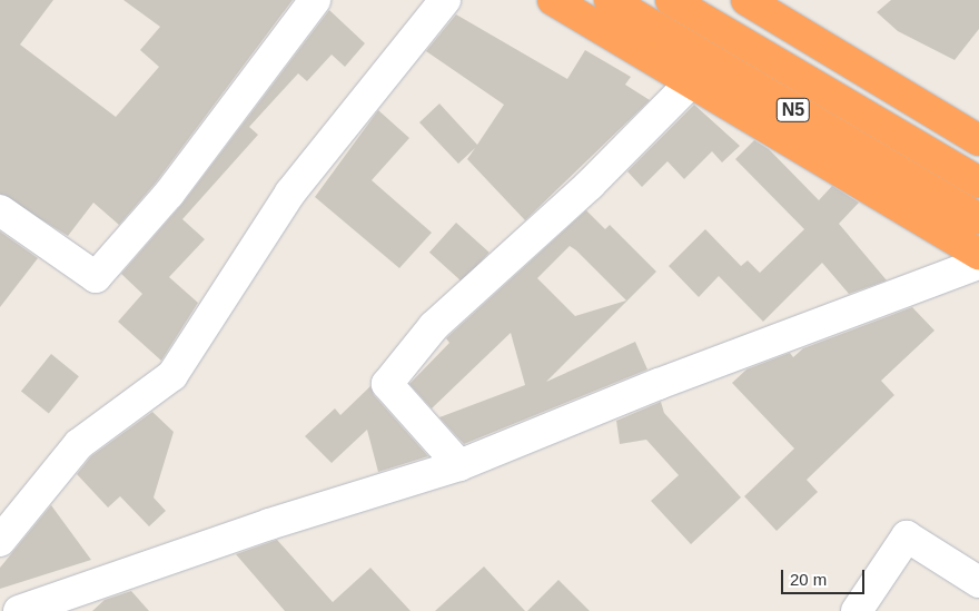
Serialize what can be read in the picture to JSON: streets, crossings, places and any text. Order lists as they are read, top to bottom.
{
  "streets": {
    "highway": ["N5"]
  },
  "scale_bar": "20 m"
}
